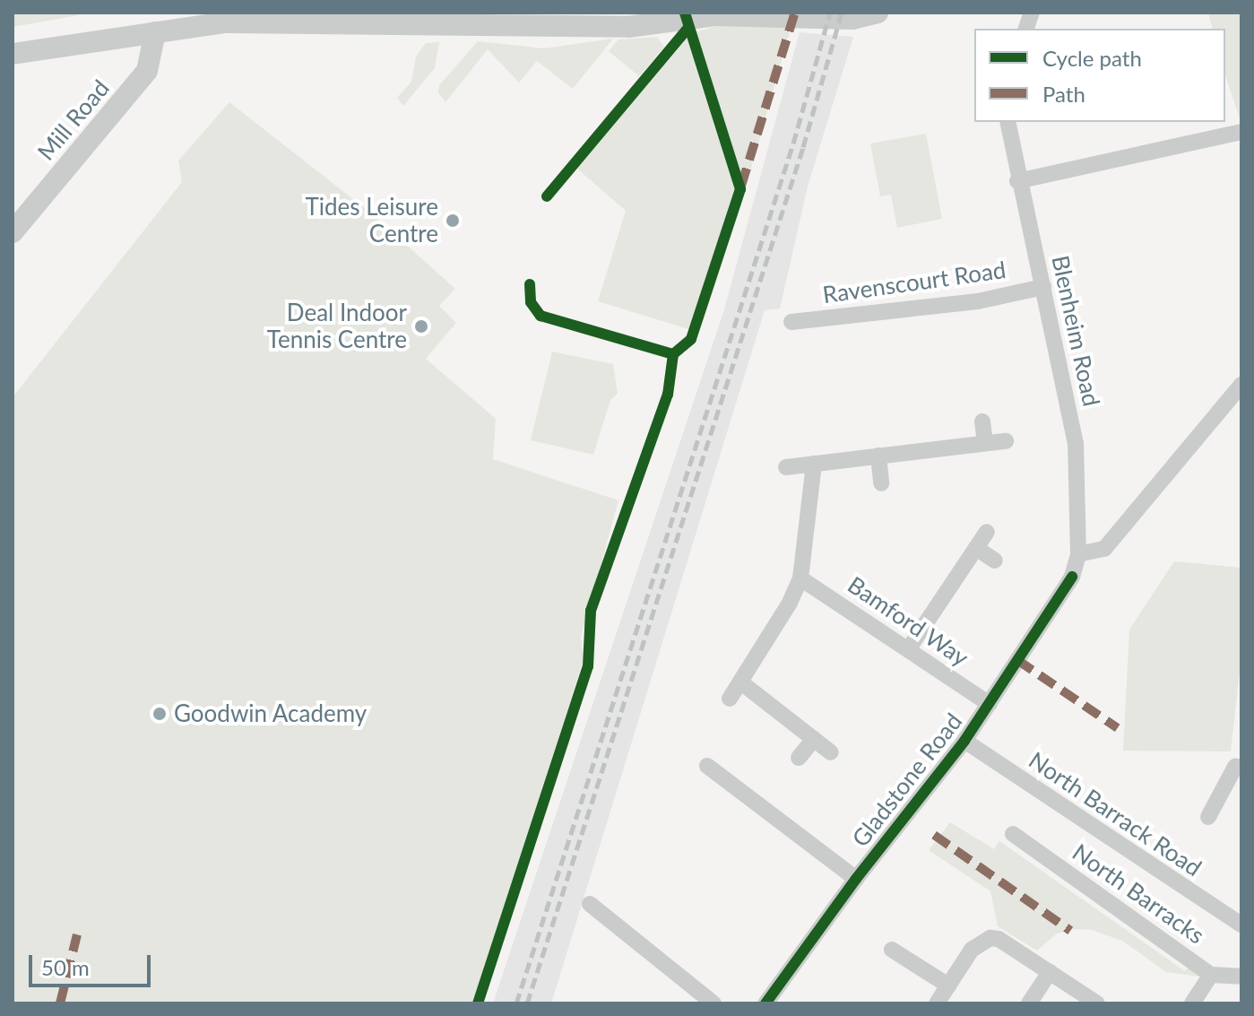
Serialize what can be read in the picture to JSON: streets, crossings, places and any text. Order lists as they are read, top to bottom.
{
  "streets": {
    "street": [
      "Mill Road",
      "Ravenscourt Road",
      "Blenheim Road",
      "Bamford Way",
      "Gladstone Road",
      "North Barrack Road",
      "North Barracks"
    ]
  },
  "crossings": [
    ["Ravenscourt Road", "Blenheim Road"],
    ["Blenheim Road", "Gladstone Road"],
    ["Bamford Way", "Gladstone Road"],
    ["Gladstone Road", "North Barrack Road"]
  ],
  "places": ["Tides Leisure Centre", "Deal Indoor Tennis Centre", "Goodwin Academy"],
  "legend": ["Cycle path", "Path"],
  "scale_bar": "50 m"
}
